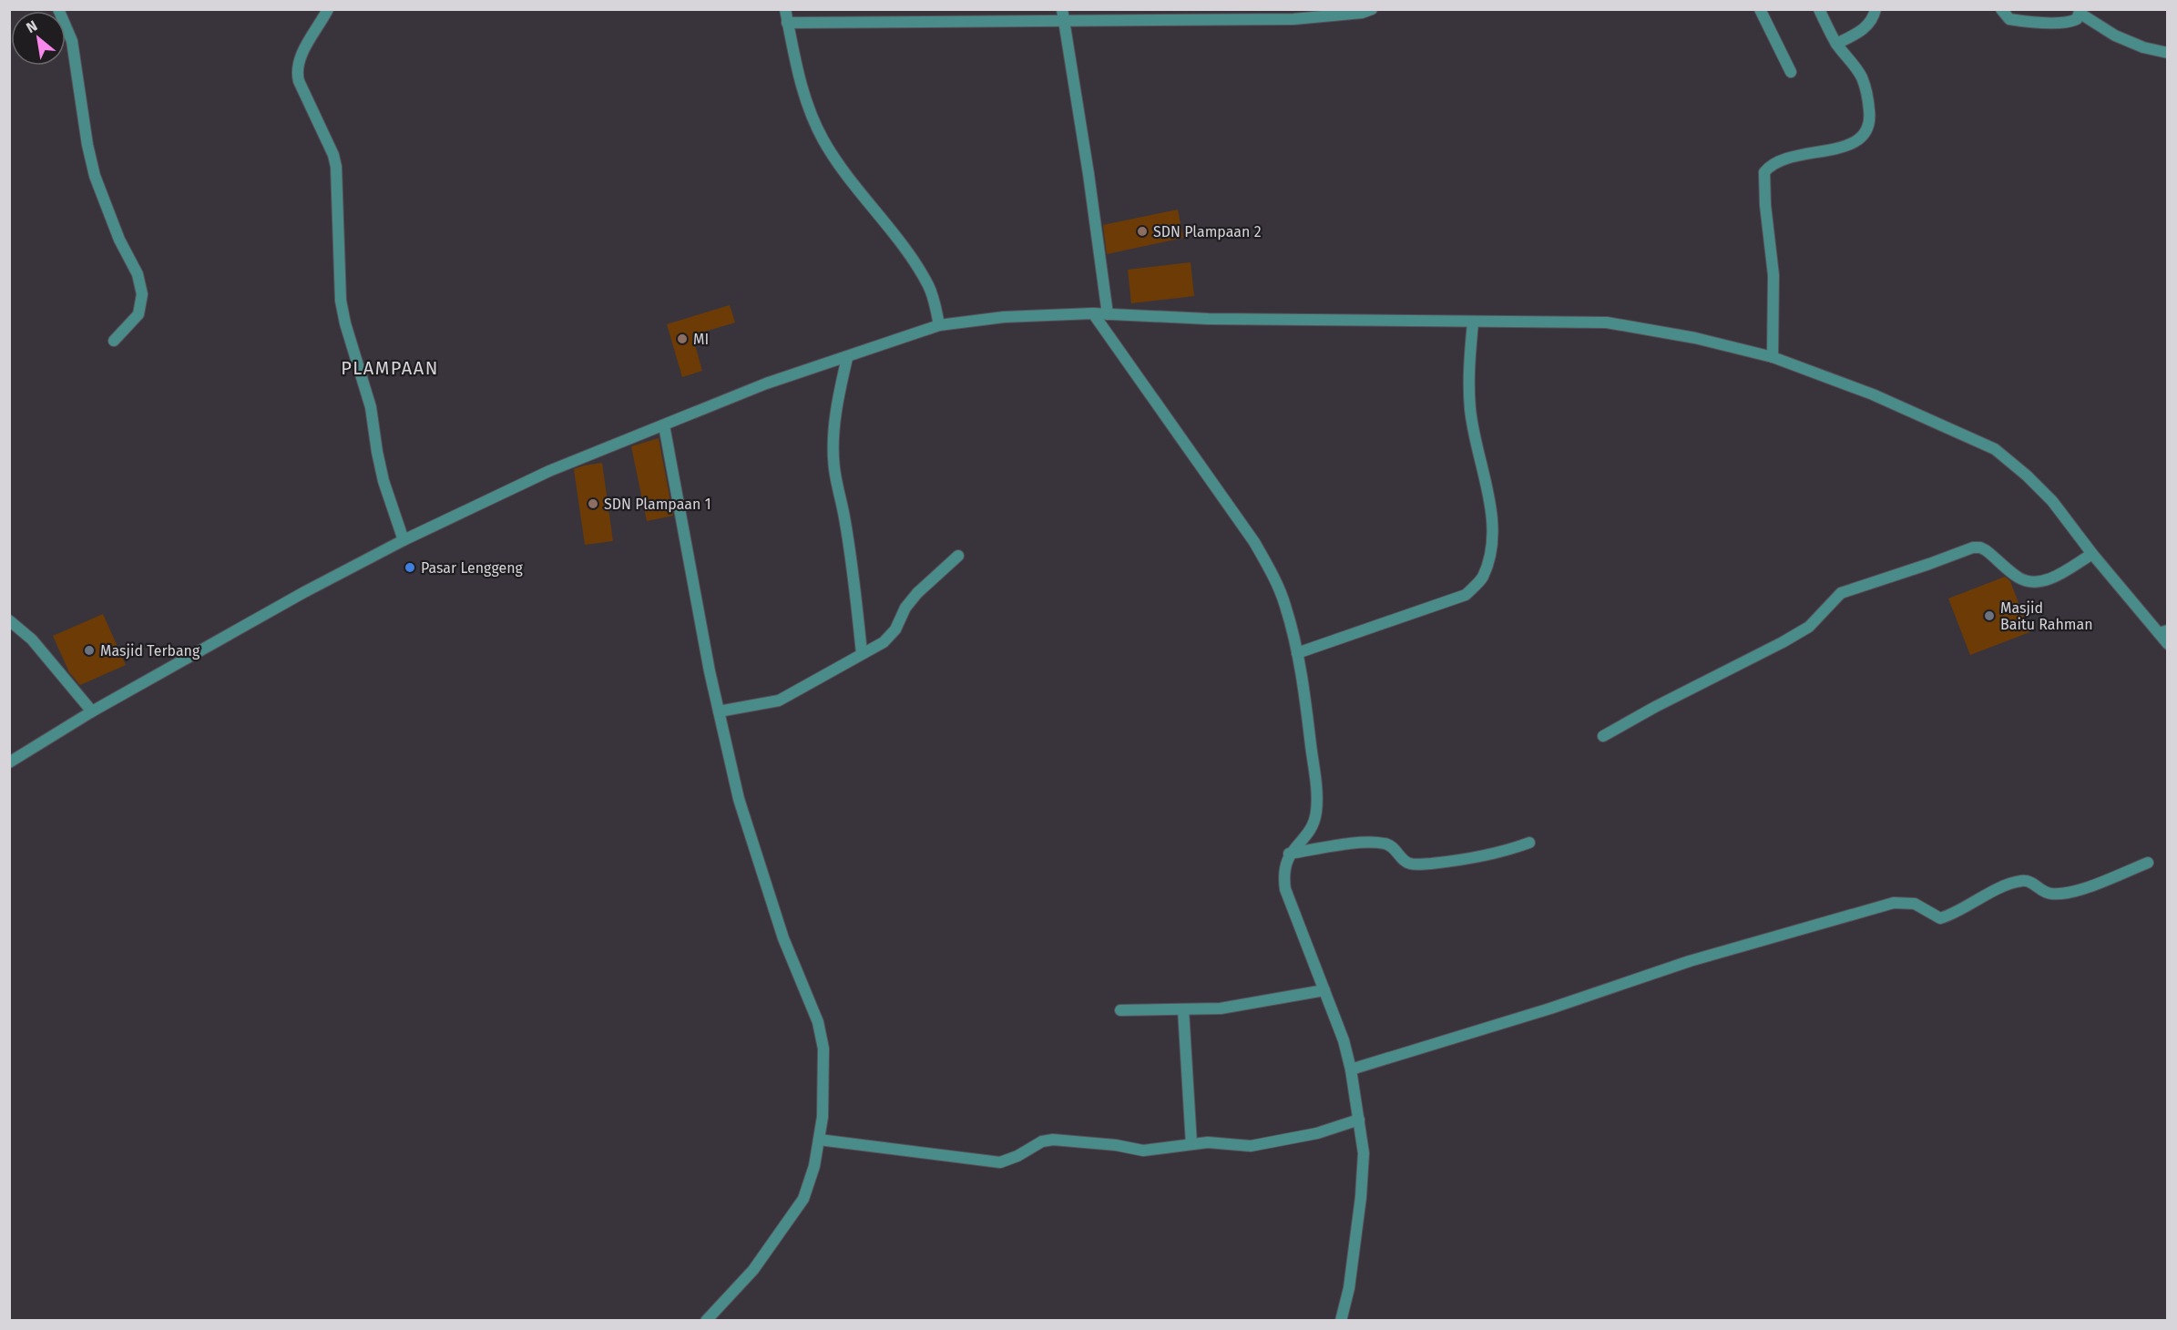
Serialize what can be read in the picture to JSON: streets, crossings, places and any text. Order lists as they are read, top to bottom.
{
  "districts": ["PLAMPAAN"],
  "places": [
    "SDN Plampaan 2",
    "MI",
    "SDN Plampaan 1",
    "Pasar Lenggeng",
    "Masjid Baitu Rahman",
    "Masjid Terbang"
  ],
  "north": "top left"
}
